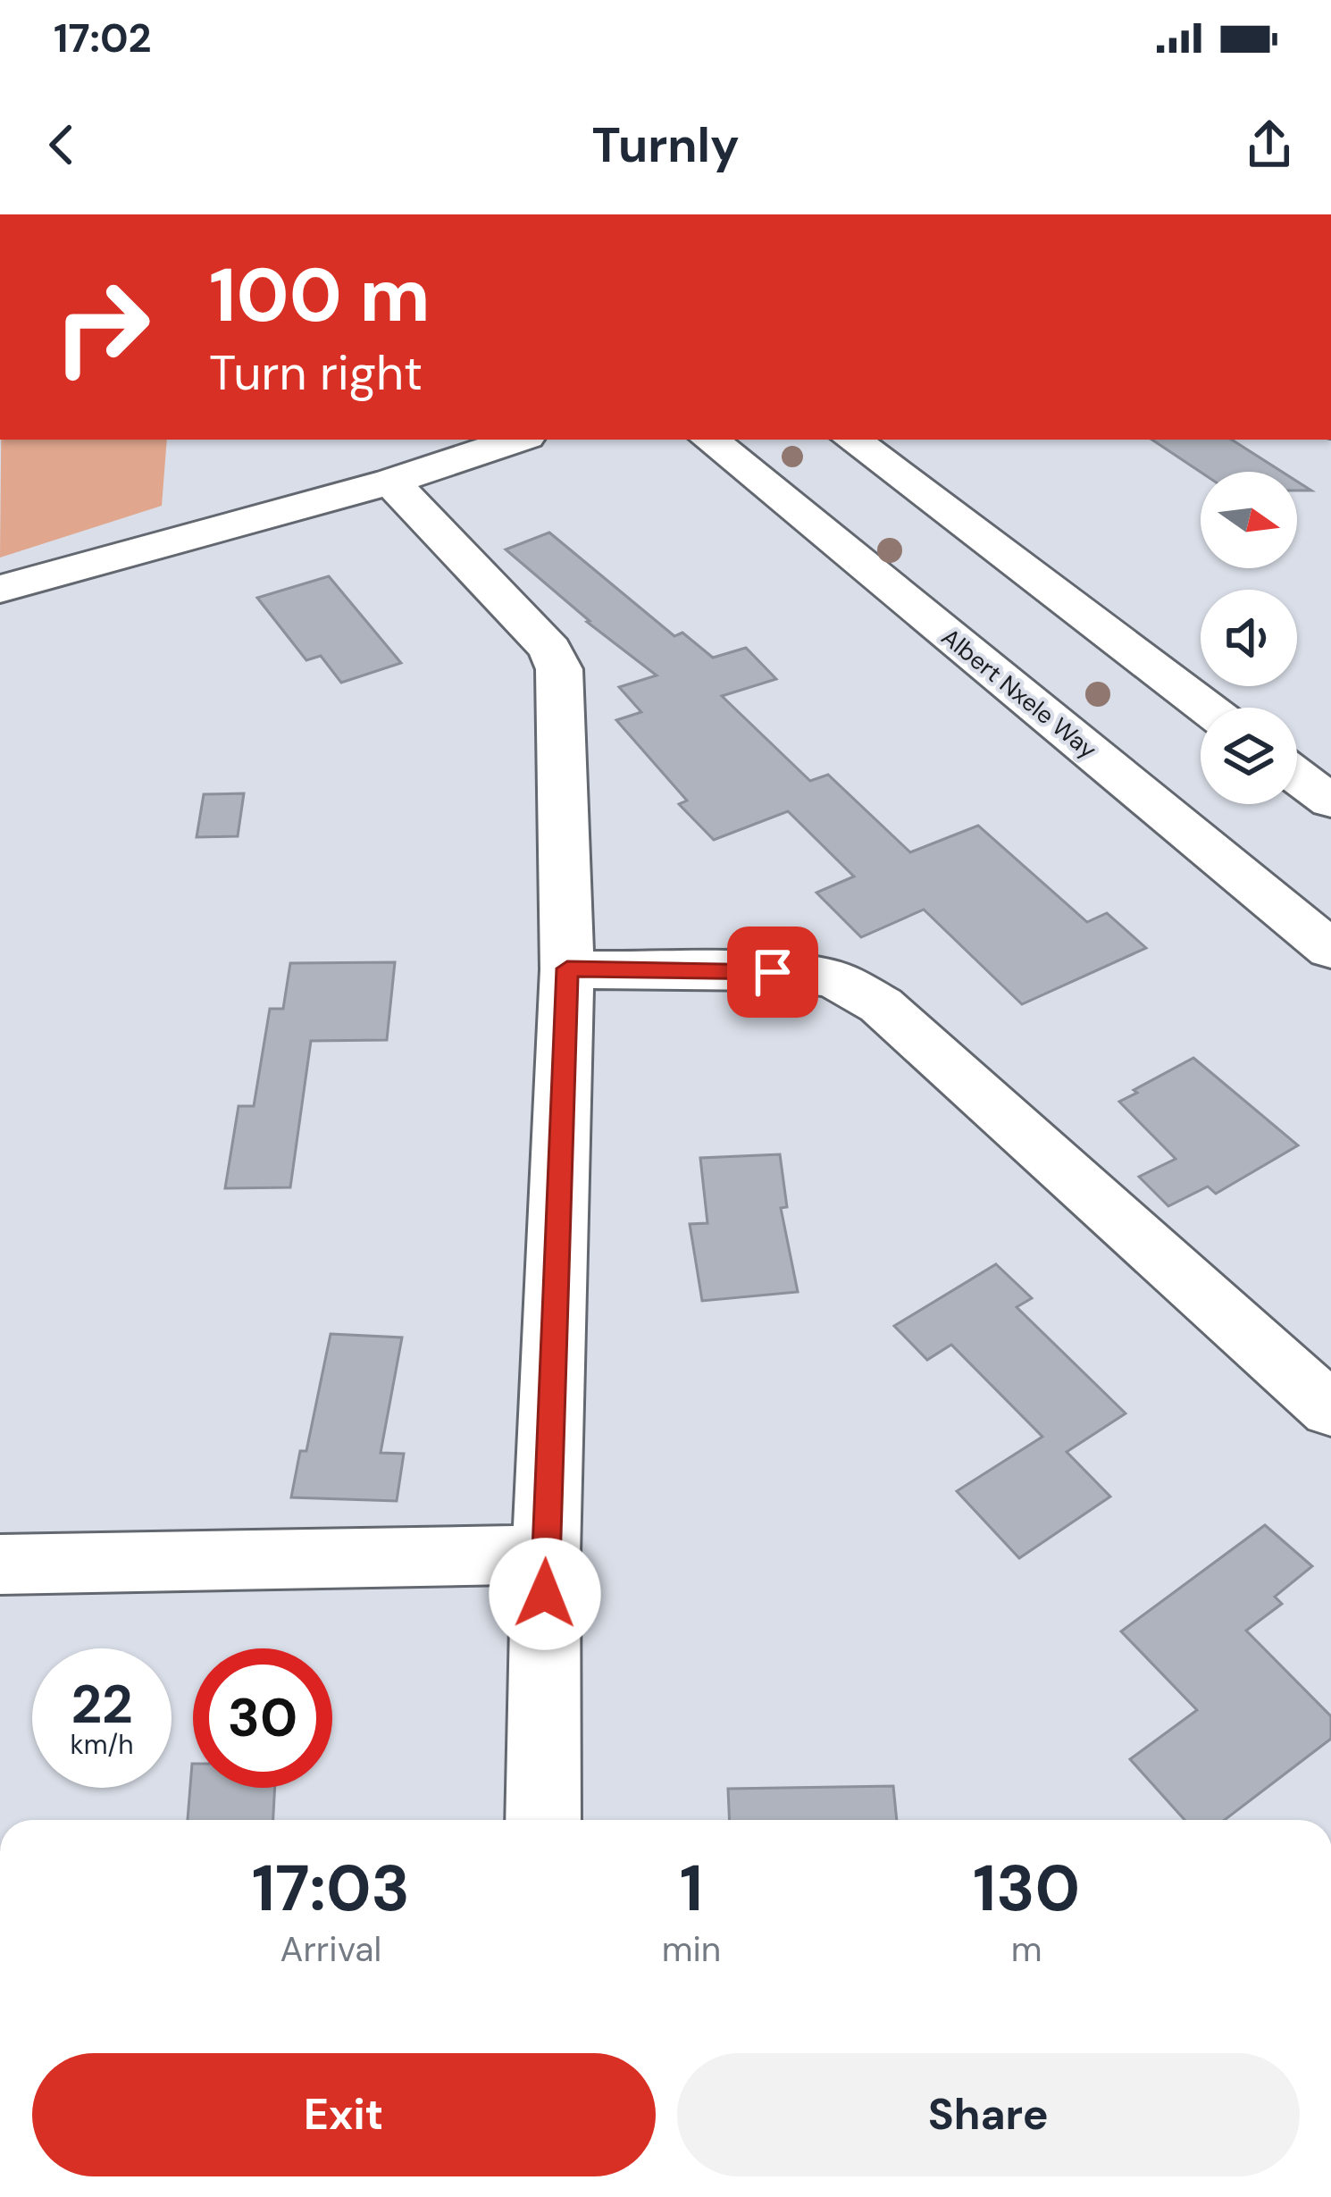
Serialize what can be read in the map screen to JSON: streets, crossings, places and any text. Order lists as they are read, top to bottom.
{
  "streets": {
    "street": ["Albert Nxele Way"]
  },
  "north": "right",
  "page": {
    "status": "17:02",
    "header": "Turnly",
    "turn": ["100 m", "Turn right"],
    "speed": "22 km/h",
    "limit": "30",
    "eta": [
      "17:03",
      "Arrival",
      "1",
      "min",
      "130",
      "m"
    ],
    "buttons": ["Exit", "Share"]
  }
}
